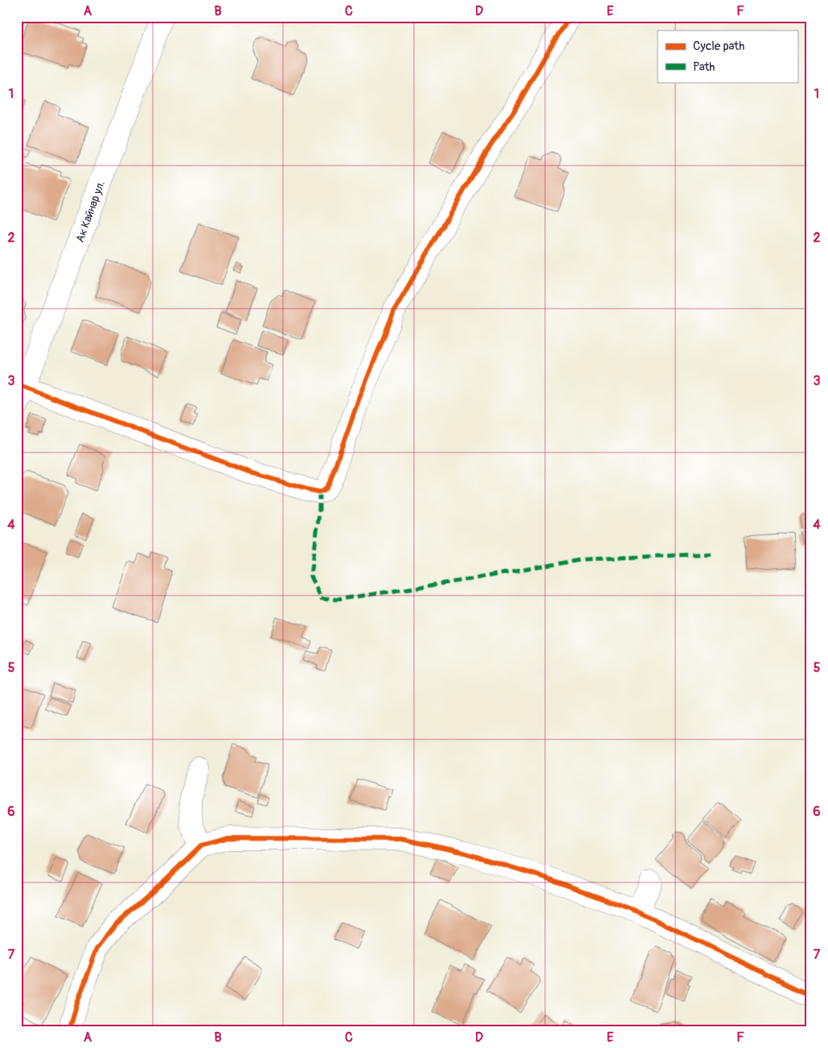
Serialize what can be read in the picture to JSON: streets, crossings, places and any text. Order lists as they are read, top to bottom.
{
  "streets": {
    "street": ["Ак Кайнар ул."]
  },
  "legend": ["Cycle path", "Path"],
  "grid": {
    "columns": [
      "A",
      "B",
      "C",
      "D",
      "E",
      "F"
    ],
    "rows": [
      "1",
      "2",
      "3",
      "4",
      "5",
      "6",
      "7"
    ]
  }
}
